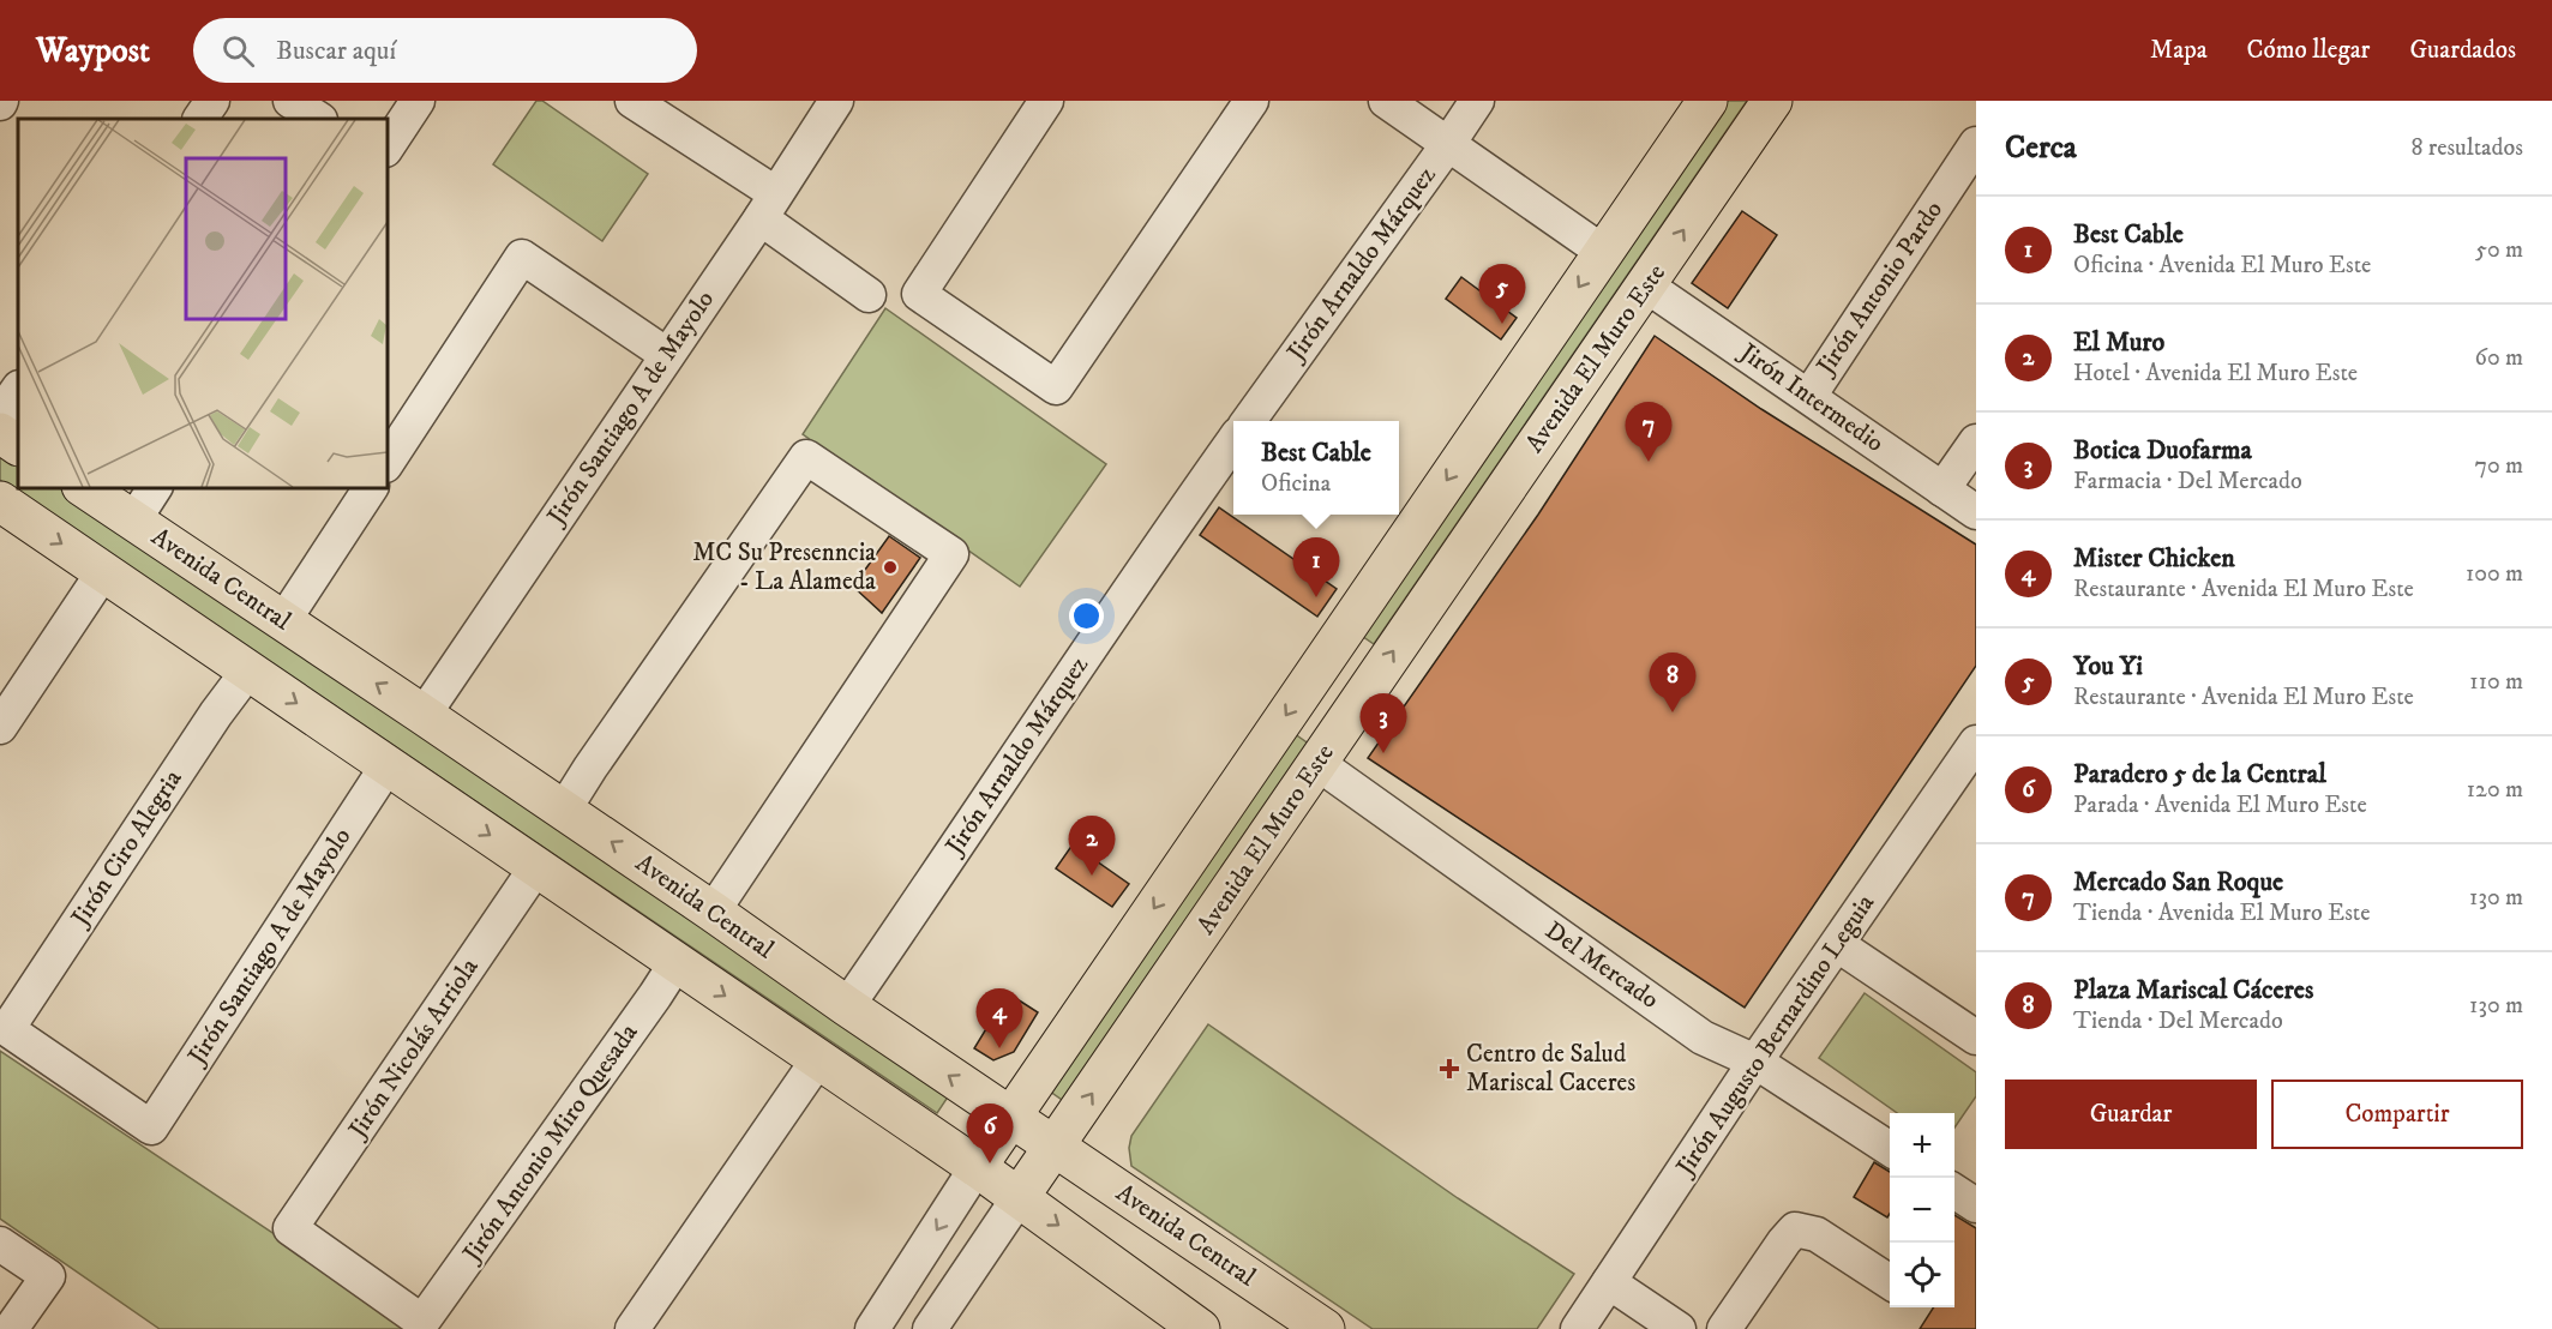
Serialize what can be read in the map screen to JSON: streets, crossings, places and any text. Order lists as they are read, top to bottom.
{
  "streets": {
    "main road": ["Avenida El Muro Este", "Avenida Central"],
    "street": [
      "Jirón Arnaldo Márquez",
      "Jirón Antonio Pardo",
      "Jirón Intermedio",
      "Jirón Santiago A de Mayolo",
      "Jirón Ciro Alegria",
      "Del Mercado",
      "Jirón Augusto Bernardino Leguia",
      "Jirón Nicolás Arriola",
      "Jirón Antonio Miro Quesada"
    ]
  },
  "crossings": [
    ["Jirón Arnaldo Márquez", "Avenida Central"],
    ["Jirón Antonio Pardo", "Jirón Intermedio"],
    ["Avenida El Muro Este", "Jirón Intermedio"],
    ["Avenida El Muro Este", "Avenida Central"],
    ["Avenida El Muro Este", "Del Mercado"],
    ["Jirón Santiago A de Mayolo", "Avenida Central"],
    ["Jirón Santiago A de Mayolo", "Jirón Ciro Alegria"],
    ["Del Mercado", "Jirón Augusto Bernardino Leguia"],
    ["Jirón Nicolás Arriola", "Jirón Antonio Miro Quesada"]
  ],
  "places": {
    "other": ["MC Su Presenncia - La Alameda"],
    "health": ["Centro de Salud Mariscal Caceres"]
  },
  "page": {
    "header": "Waypost",
    "search": "Buscar aquí",
    "nav": ["Mapa", "Cómo llegar", "Guardados"],
    "heading": ["Cerca", "8 resultados"],
    "list": [
      {
        "mark": "1",
        "name": "Best Cable",
        "note": "Oficina · Avenida El Muro Este",
        "value": "50 m"
      },
      {
        "mark": "2",
        "name": "El Muro",
        "note": "Hotel · Avenida El Muro Este",
        "value": "60 m"
      },
      {
        "mark": "3",
        "name": "Botica Duofarma",
        "note": "Farmacia · Del Mercado",
        "value": "70 m"
      },
      {
        "mark": "4",
        "name": "Mister Chicken",
        "note": "Restaurante · Avenida El Muro Este",
        "value": "100 m"
      },
      {
        "mark": "5",
        "name": "You Yi",
        "note": "Restaurante · Avenida El Muro Este",
        "value": "110 m"
      },
      {
        "mark": "6",
        "name": "Paradero 5 de la Central",
        "note": "Parada · Avenida El Muro Este",
        "value": "120 m"
      },
      {
        "mark": "7",
        "name": "Mercado San Roque",
        "note": "Tienda · Avenida El Muro Este",
        "value": "130 m"
      },
      {
        "mark": "8",
        "name": "Plaza Mariscal Cáceres",
        "note": "Tienda · Del Mercado",
        "value": "130 m"
      }
    ],
    "pins": [
      "5",
      "7",
      "1",
      "8",
      "3",
      "2",
      "4",
      "6"
    ],
    "popup": ["Best Cable", "Oficina"],
    "buttons": ["Guardar", "Compartir"],
    "map_buttons": ["+", "−"]
  }
}
